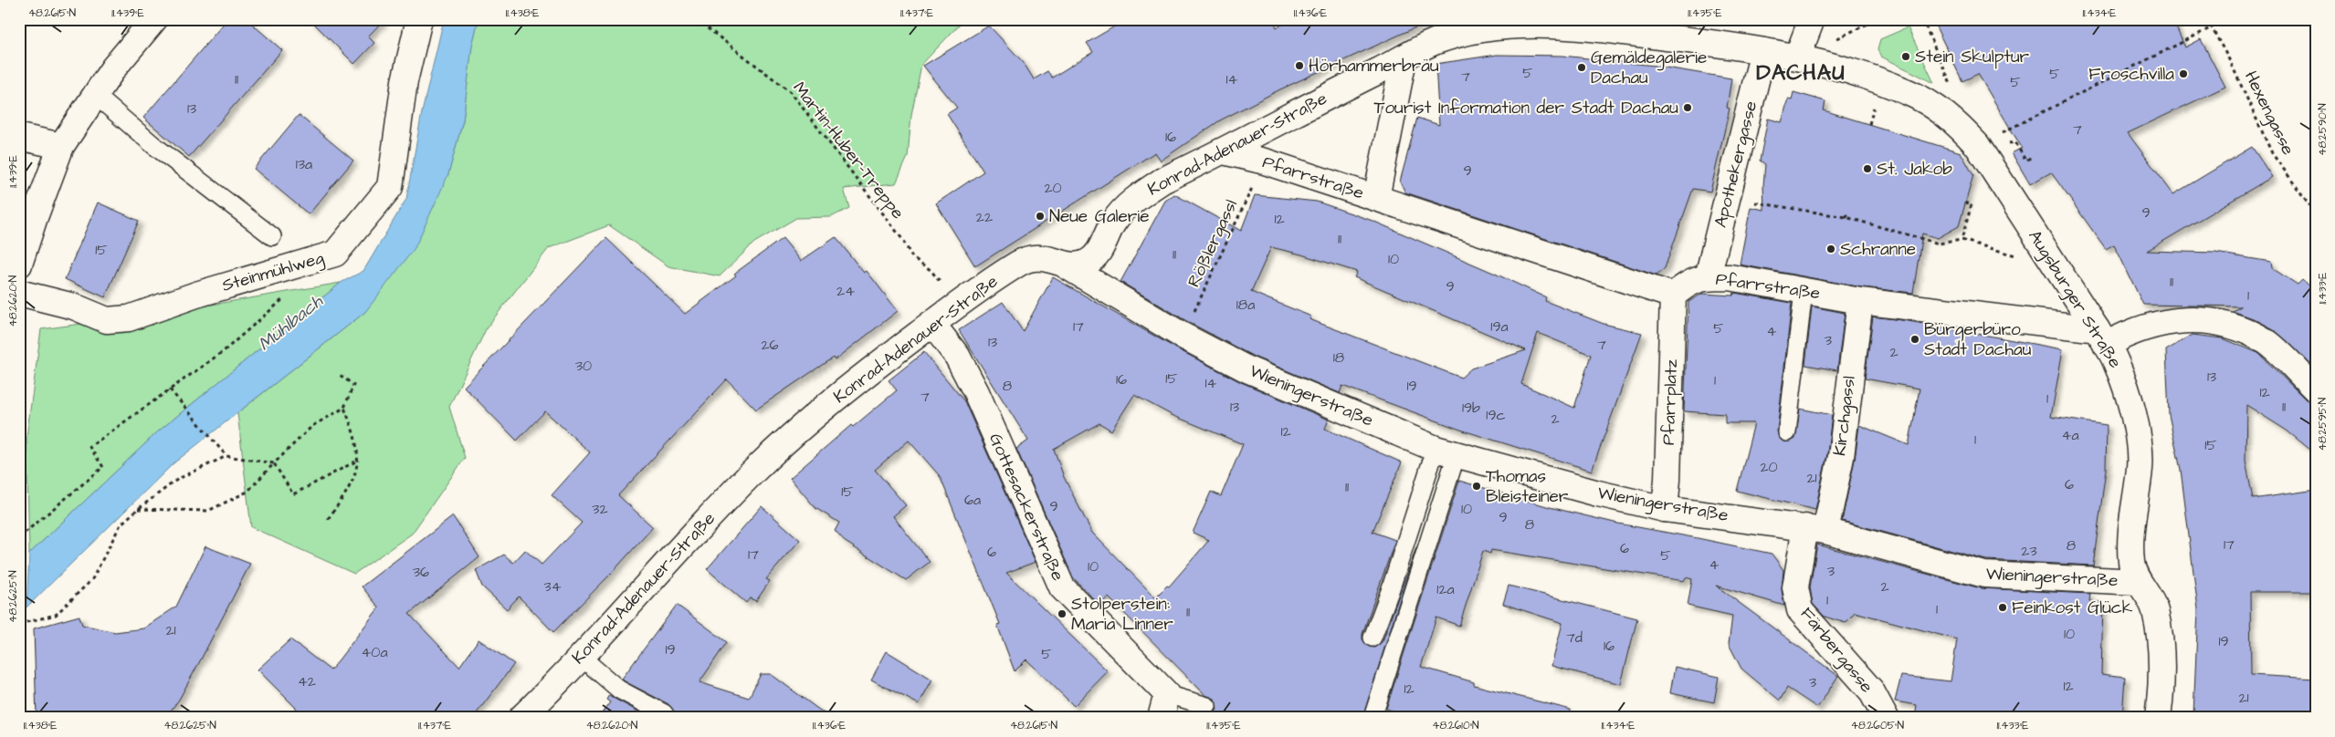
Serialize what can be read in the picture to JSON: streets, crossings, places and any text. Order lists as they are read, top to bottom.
{
  "streets": {
    "street": [
      "Konrad-Adenauer-Straße",
      "Apothekergasse",
      "Pfarrstraße",
      "Steinmühlweg",
      "Augsburger Straße",
      "Wieningerstraße",
      "Pfarrplatz",
      "Kirchgassl",
      "Gottesackerstraße",
      "Färbergasse"
    ],
    "path": ["Hexengasse", "Martin-Huber-Treppe", "Rößlergassl"]
  },
  "crossings": [
    ["Konrad-Adenauer-Straße", "Apothekergasse"],
    ["Konrad-Adenauer-Straße", "Pfarrstraße"],
    ["Konrad-Adenauer-Straße", "Augsburger Straße"],
    ["Konrad-Adenauer-Straße", "Wieningerstraße"],
    ["Konrad-Adenauer-Straße", "Gottesackerstraße"],
    ["Apothekergasse", "Pfarrstraße"],
    ["Pfarrstraße", "Rößlergassl"],
    ["Pfarrstraße", "Augsburger Straße"],
    ["Pfarrstraße", "Pfarrplatz"],
    ["Pfarrstraße", "Kirchgassl"],
    ["Rößlergassl", "Wieningerstraße"],
    ["Augsburger Straße", "Wieningerstraße"],
    ["Wieningerstraße", "Pfarrplatz"],
    ["Wieningerstraße", "Kirchgassl"],
    ["Wieningerstraße", "Färbergasse"],
    ["Kirchgassl", "Färbergasse"]
  ],
  "districts": ["DACHAU"],
  "water": ["Mühlbach"],
  "places": [
    "Stein Skulptur",
    "Hörhammerbräu",
    "Gemäldegalerie Dachau",
    "Froschvilla",
    "Tourist Information der Stadt Dachau",
    "St. Jakob",
    "Neue Galerie",
    "Schranne",
    "Bürgerbüro Stadt Dachau",
    "Thomas Bleisteiner",
    "Feinkost Glück",
    "Stolperstein: Maria Linner"
  ],
  "house_numbers": [
    "5",
    "5",
    "7",
    "11",
    "14",
    "5",
    "13",
    "7",
    "16",
    "13a",
    "9",
    "20",
    "9",
    "22",
    "12",
    "11",
    "15",
    "11",
    "10",
    "11",
    "9",
    "24",
    "1",
    "18a",
    "17",
    "19a",
    "5",
    "4",
    "3",
    "13",
    "26",
    "7",
    "2",
    "18",
    "30",
    "13",
    "15",
    "16",
    "1",
    "14",
    "8",
    "19",
    "12",
    "7",
    "1",
    "13",
    "11",
    "19b",
    "19c",
    "2",
    "12",
    "4a",
    "1",
    "15",
    "20",
    "21",
    "6",
    "11",
    "15",
    "6a",
    "9",
    "32",
    "10",
    "9",
    "8",
    "17",
    "8",
    "6",
    "23",
    "6",
    "17",
    "5",
    "4",
    "10",
    "3",
    "36",
    "34",
    "2",
    "12a",
    "1",
    "1",
    "11",
    "21",
    "10",
    "7d",
    "19",
    "16",
    "19",
    "40a",
    "5",
    "42",
    "3",
    "12",
    "12",
    "21"
  ],
  "coordinates": [
    "48.2615°N",
    "11.439°E",
    "11.438°E",
    "11.437°E",
    "11.436°E",
    "11.435°E",
    "11.434°E",
    "48.2590°N",
    "11.433°E",
    "48.2620°N",
    "48.2595°N",
    "48.2625°N",
    "48.2610°N",
    "48.2605°N"
  ]
}
